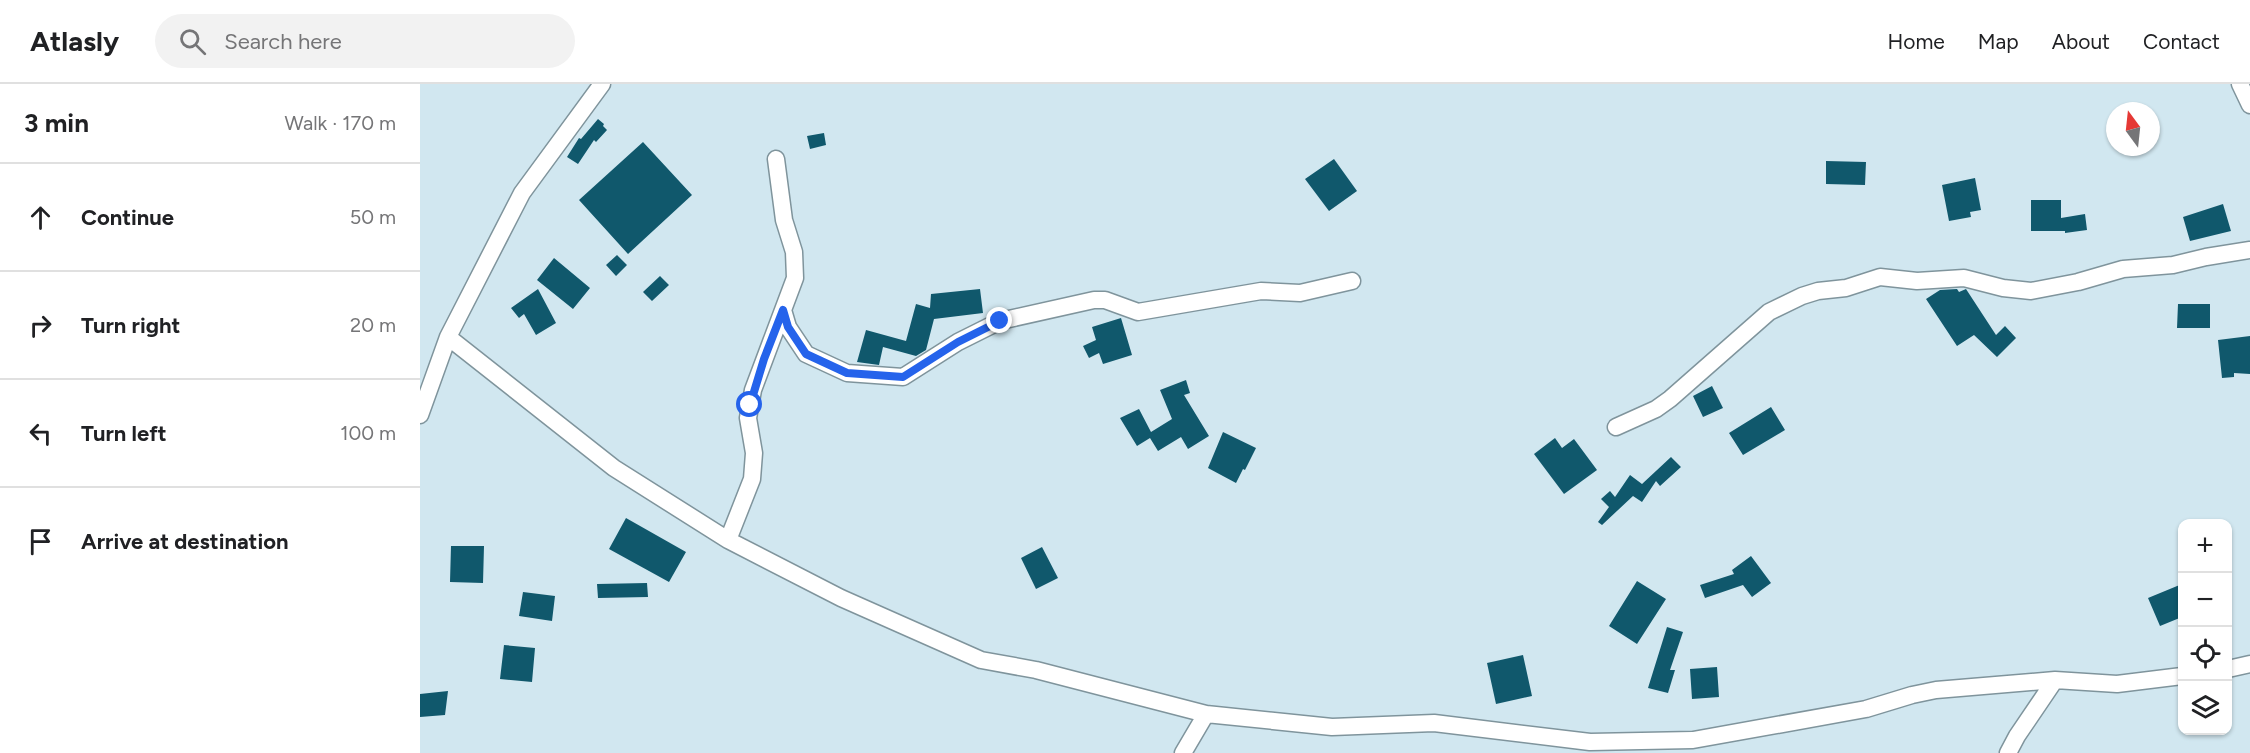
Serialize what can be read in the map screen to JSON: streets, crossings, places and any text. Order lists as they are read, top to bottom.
{
  "north": "top",
  "page": {
    "header": "Atlasly",
    "search": "Search here",
    "nav": [
      "Home",
      "Map",
      "About",
      "Contact"
    ],
    "heading": ["3 min", "Walk · 170 m"],
    "list": [
      ["Continue", "50 m"],
      ["Turn right", "20 m"],
      ["Turn left", "100 m"],
      "Arrive at destination"
    ],
    "map_buttons": ["+", "−"]
  }
}
